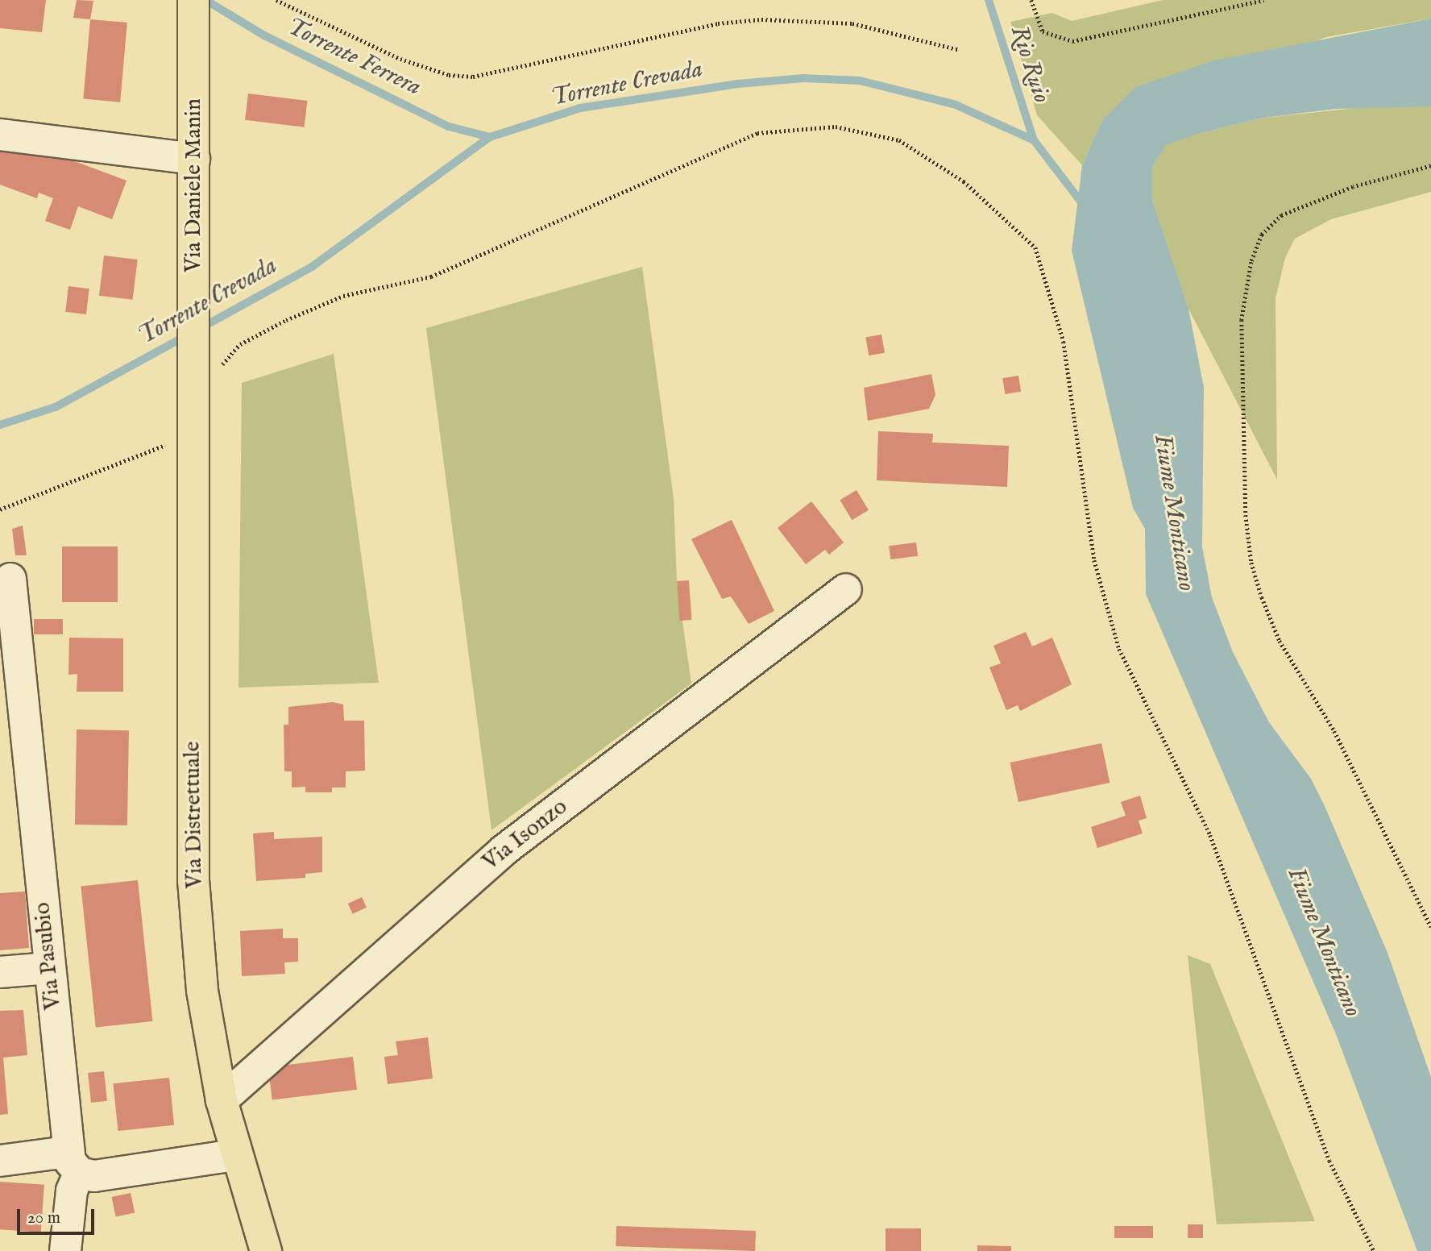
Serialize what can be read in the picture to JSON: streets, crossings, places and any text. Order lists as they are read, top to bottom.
{
  "streets": {
    "main road": ["Via Daniele Manin", "Via Distrettuale"],
    "street": ["Via Isonzo", "Via Pasubio"]
  },
  "crossings": [
    ["Via Daniele Manin", "Via Distrettuale"],
    ["Via Distrettuale", "Via Isonzo"]
  ],
  "water": [
    "Torrente Ferrera",
    "Rio Ruio",
    "Torrente Crevada",
    "Fiume Monticano"
  ],
  "scale_bar": "20 m"
}
